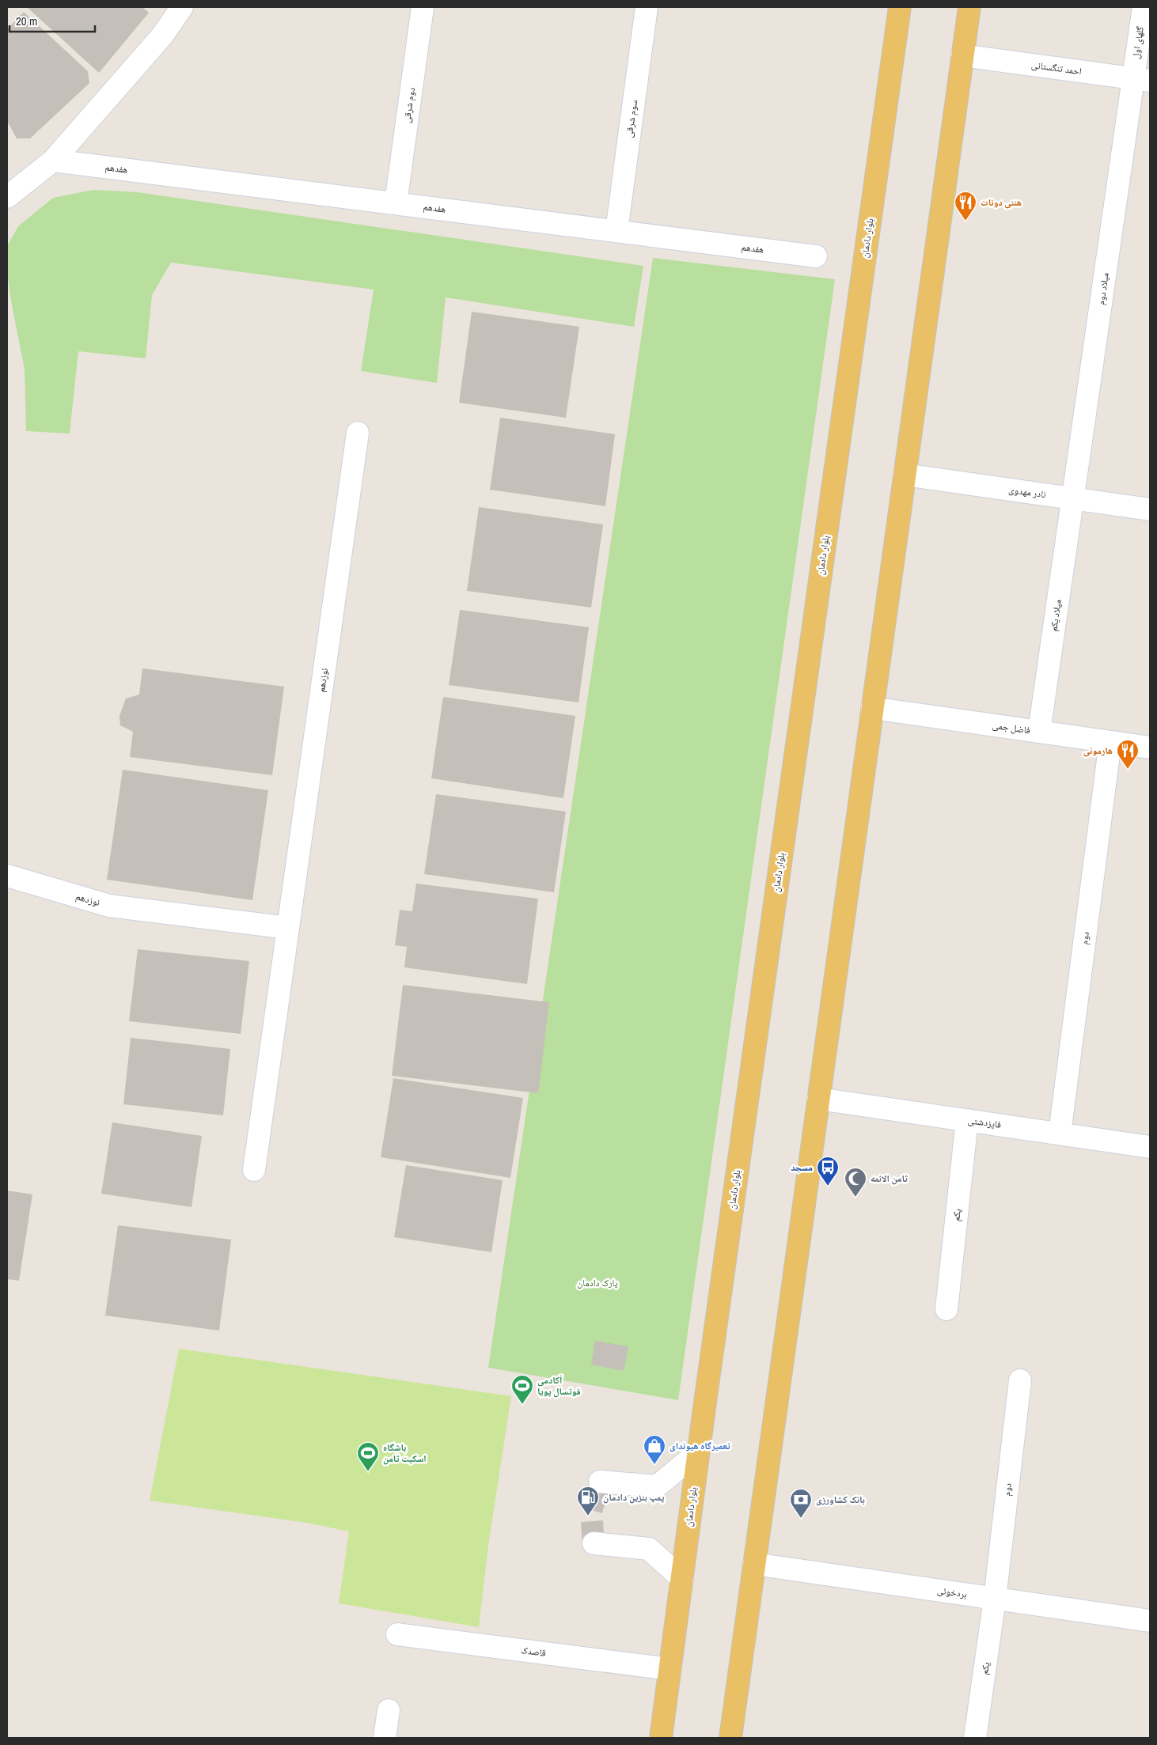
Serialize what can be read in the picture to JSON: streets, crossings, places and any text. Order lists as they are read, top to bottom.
{
  "streets": {
    "main road": ["بلوار دادمان"],
    "street": [
      "گلهای اول",
      "احمد تنگستانی",
      "دوم شرقی",
      "سوم شرقی",
      "هفدهم",
      "میلاد دوم",
      "نادر مهدوی",
      "میلاد یکم",
      "نوزدهم",
      "فاضل جمی",
      "دوم",
      "فایزدشتی",
      "یکم",
      "بردخوئی",
      "قاصدک"
    ]
  },
  "crossings": [
    ["گلهای اول", "احمد تنگستانی"],
    ["گلهای اول", "میلاد دوم"],
    ["احمد تنگستانی", "میلاد دوم"],
    ["دوم شرقی", "هفدهم"],
    ["سوم شرقی", "هفدهم"],
    ["بلوار دادمان", "قاصدک"],
    ["میلاد دوم", "نادر مهدوی"],
    ["میلاد دوم", "میلاد یکم"],
    ["نادر مهدوی", "میلاد یکم"],
    ["میلاد یکم", "فاضل جمی"],
    ["فاضل جمی", "دوم"],
    ["دوم", "فایزدشتی"],
    ["دوم", "یکم"],
    ["دوم", "بردخوئی"],
    ["فایزدشتی", "یکم"],
    ["یکم", "بردخوئی"]
  ],
  "parks": ["پارک دادمان"],
  "places": {
    "restaurant": ["هننی دونات", "هارمونی"],
    "bus stop": ["مسجد"],
    "mosque": ["ثامن الائمه"],
    "sports": ["آکادمی فوتسال پویا", "باشگاه اسکیت ثامن"],
    "shop": ["تعمیرگاه هیوندای"],
    "fuel station": ["پمپ بنزین دادمان"],
    "bank": ["بانک کشاورزی"]
  },
  "scale_bar": "20 m"
}
